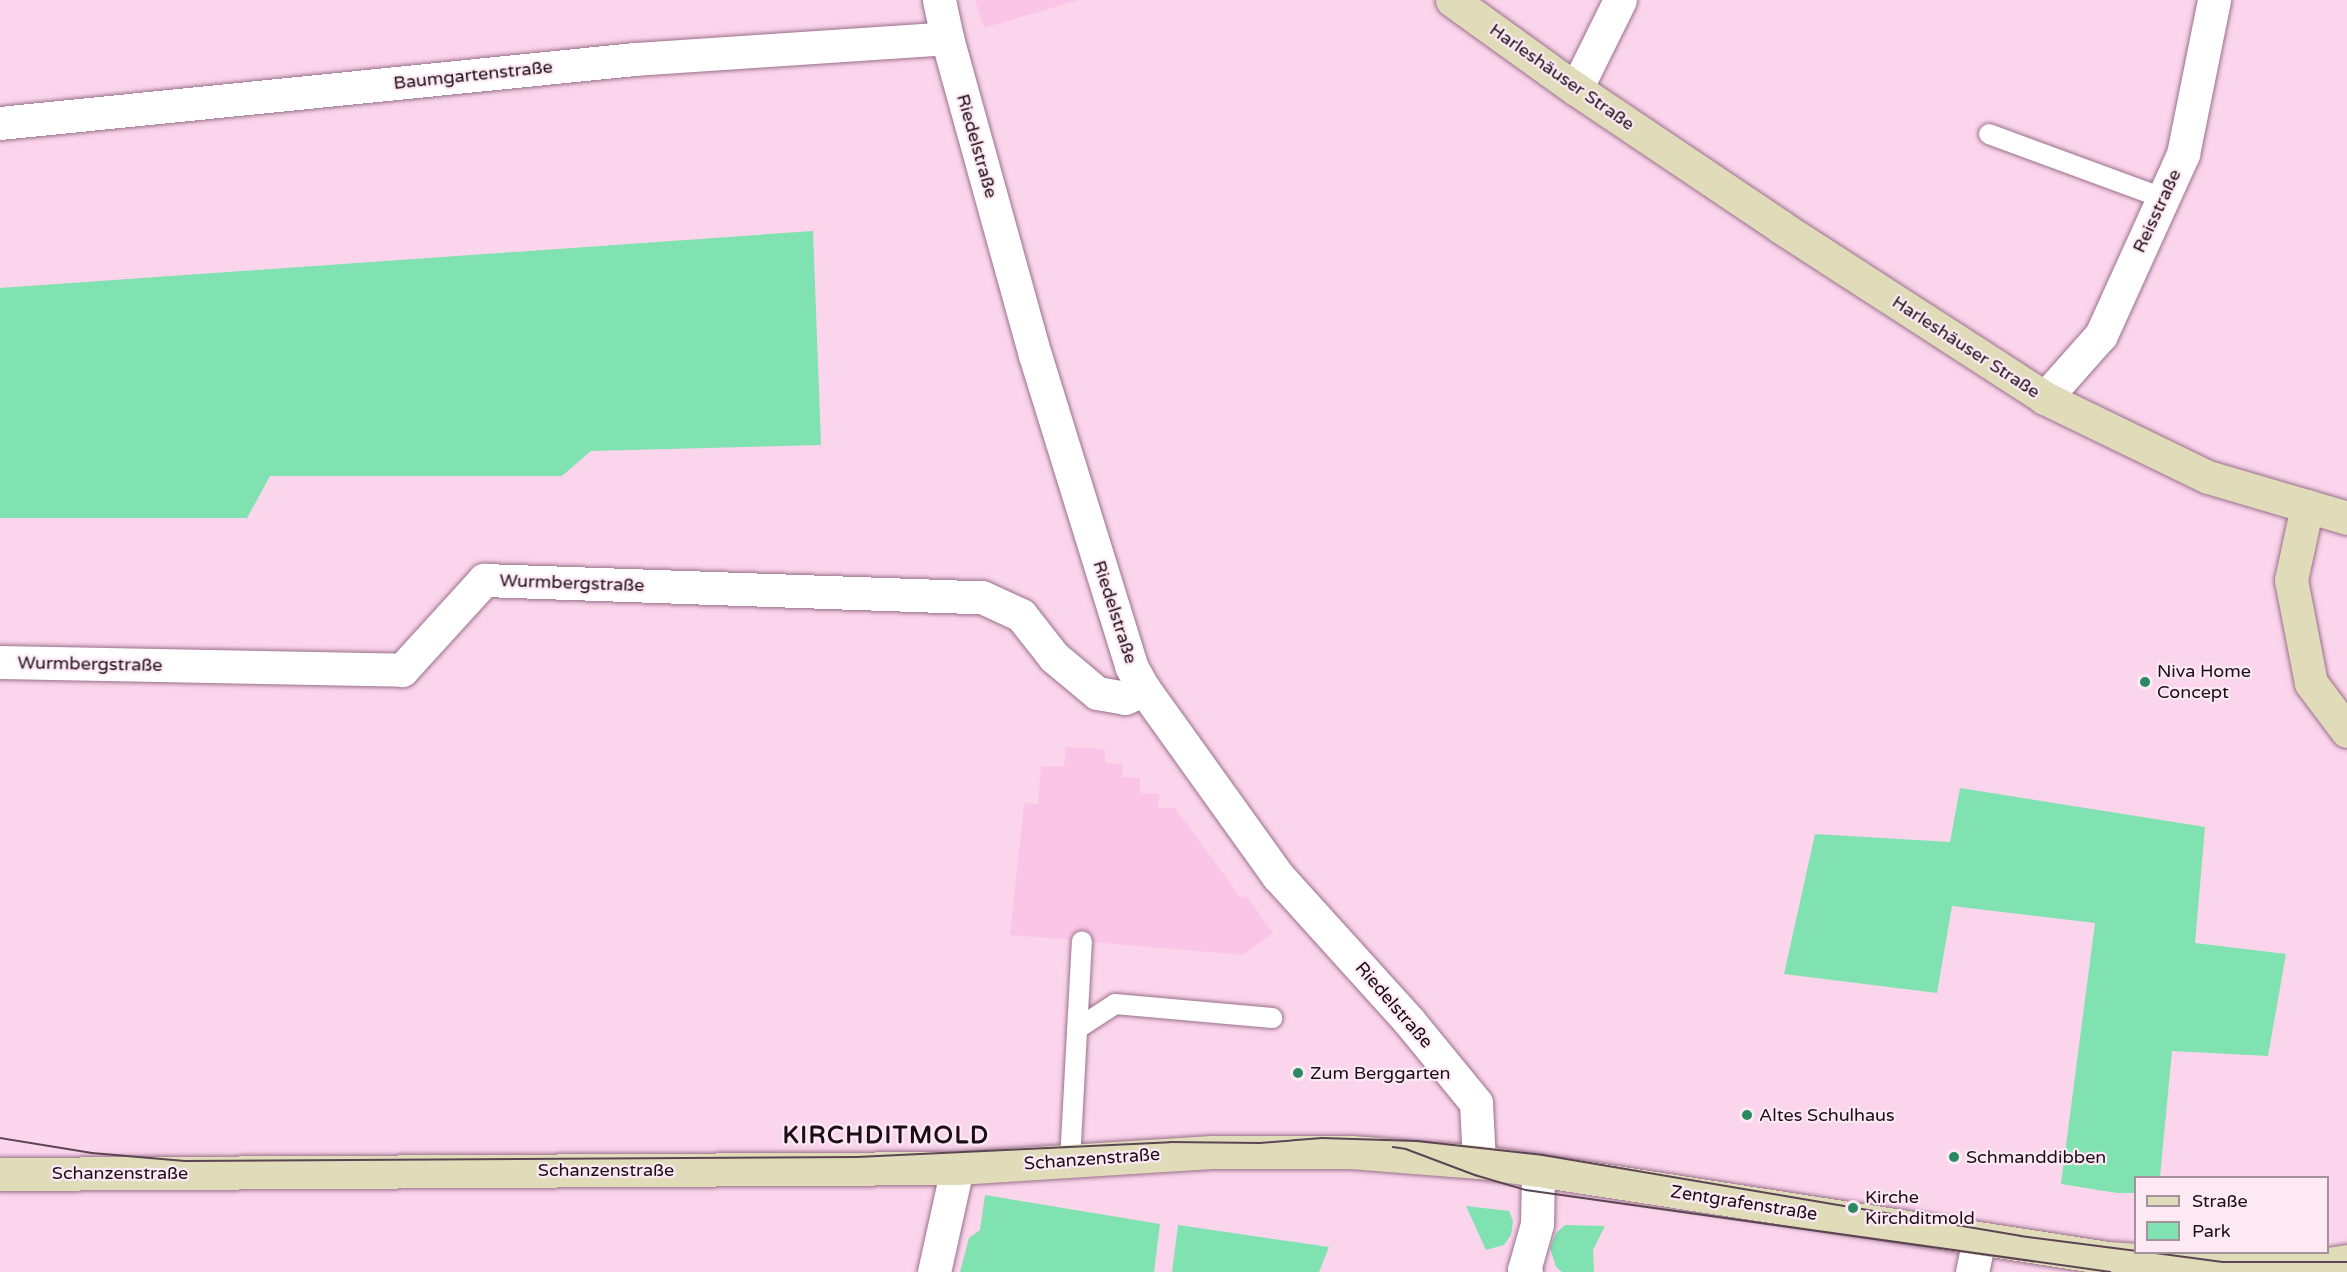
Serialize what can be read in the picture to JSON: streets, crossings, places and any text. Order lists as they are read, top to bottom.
{
  "streets": {
    "street": [
      "Baumgartenstraße",
      "Harleshäuser Straße",
      "Riedelstraße",
      "Reisstraße",
      "Wurmbergstraße",
      "Schanzenstraße",
      "Zentgrafenstraße"
    ]
  },
  "crossings": [
    ["Baumgartenstraße", "Riedelstraße"],
    ["Harleshäuser Straße", "Reisstraße"],
    ["Riedelstraße", "Wurmbergstraße"],
    ["Riedelstraße", "Zentgrafenstraße"],
    ["Schanzenstraße", "Zentgrafenstraße"]
  ],
  "districts": ["KIRCHDITMOLD"],
  "places": [
    "Niva Home Concept",
    "Zum Berggarten",
    "Altes Schulhaus",
    "Schmanddibben",
    "Kirche Kirchditmold"
  ],
  "legend": ["Straße", "Park"]
}
